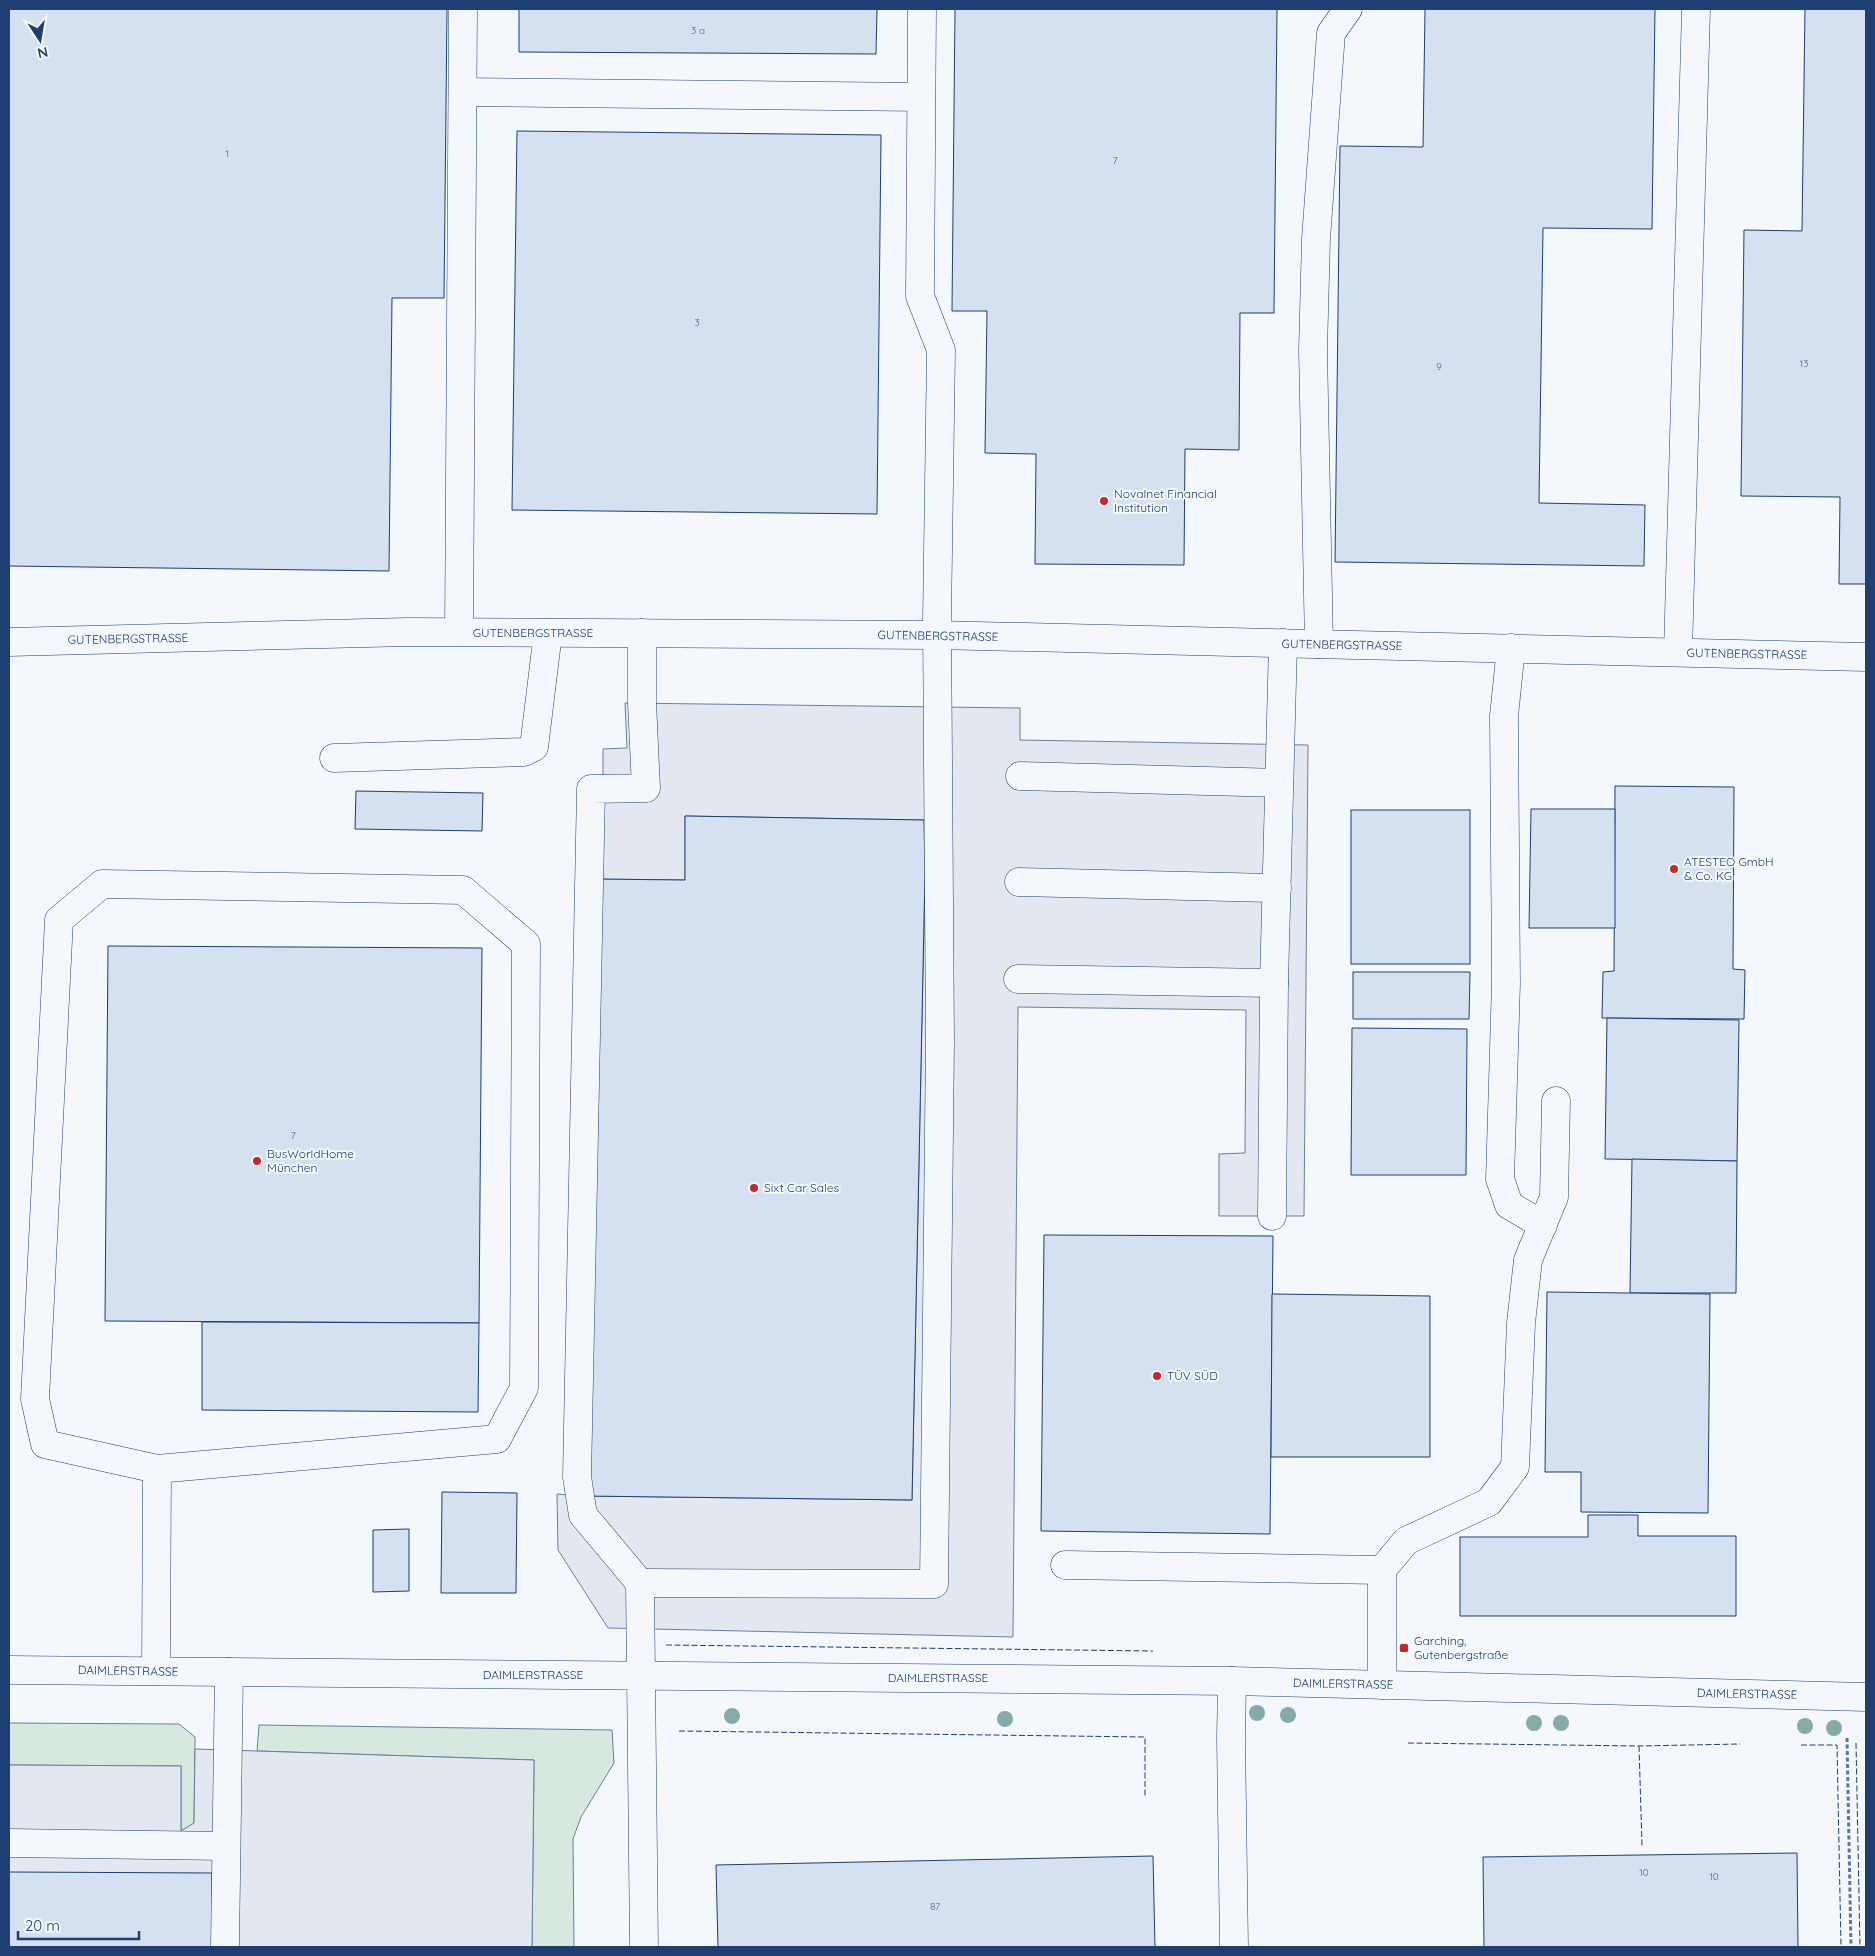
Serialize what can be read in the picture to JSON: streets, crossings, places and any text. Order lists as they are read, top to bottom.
{
  "streets": {
    "street": ["GUTENBERGSTRASSE", "DAIMLERSTRASSE"]
  },
  "places": {
    "other": [
      "Novalnet Financial Institution",
      "ATESTEO GmbH & Co. KG",
      "BusWorldHome München",
      "Sixt Car Sales",
      "TÜV SÜD"
    ],
    "transit": ["Garching, Gutenbergstraße"]
  },
  "house_numbers": [
    "3 a",
    "1",
    "7",
    "3",
    "13",
    "9",
    "7",
    "10",
    "10",
    "87"
  ],
  "scale_bar": "20 m",
  "north": "bottom"
}
